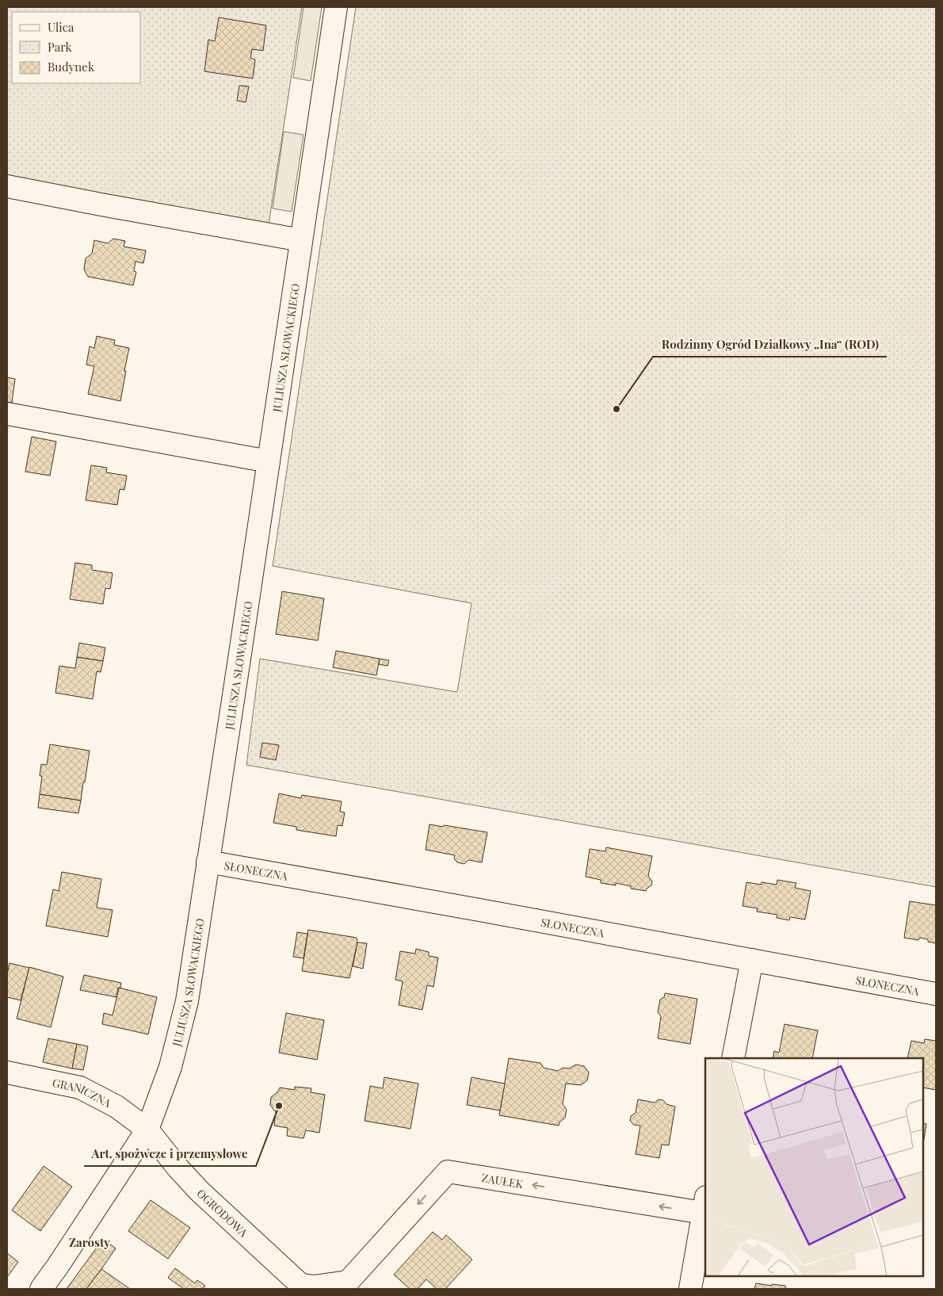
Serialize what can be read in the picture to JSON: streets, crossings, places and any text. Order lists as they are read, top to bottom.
{
  "streets": {
    "street": [
      "JULIUSZA SŁOWACKIEGO",
      "SŁONECZNA",
      "GRANICZNA",
      "ZAUŁEK",
      "OGRODOWA"
    ]
  },
  "crossings": [
    ["JULIUSZA SŁOWACKIEGO", "SŁONECZNA"],
    ["JULIUSZA SŁOWACKIEGO", "GRANICZNA"],
    ["JULIUSZA SŁOWACKIEGO", "OGRODOWA"],
    ["GRANICZNA", "OGRODOWA"],
    ["ZAUŁEK", "OGRODOWA"]
  ],
  "one_way": ["ZAUŁEK"],
  "districts": ["Zarosty"],
  "places": ["Rodzinny Ogród Działkowy „Ina“ (ROD)", "Art. spożwcze i przemysłowe"],
  "legend": ["Ulica", "Park", "Budynek"]
}
